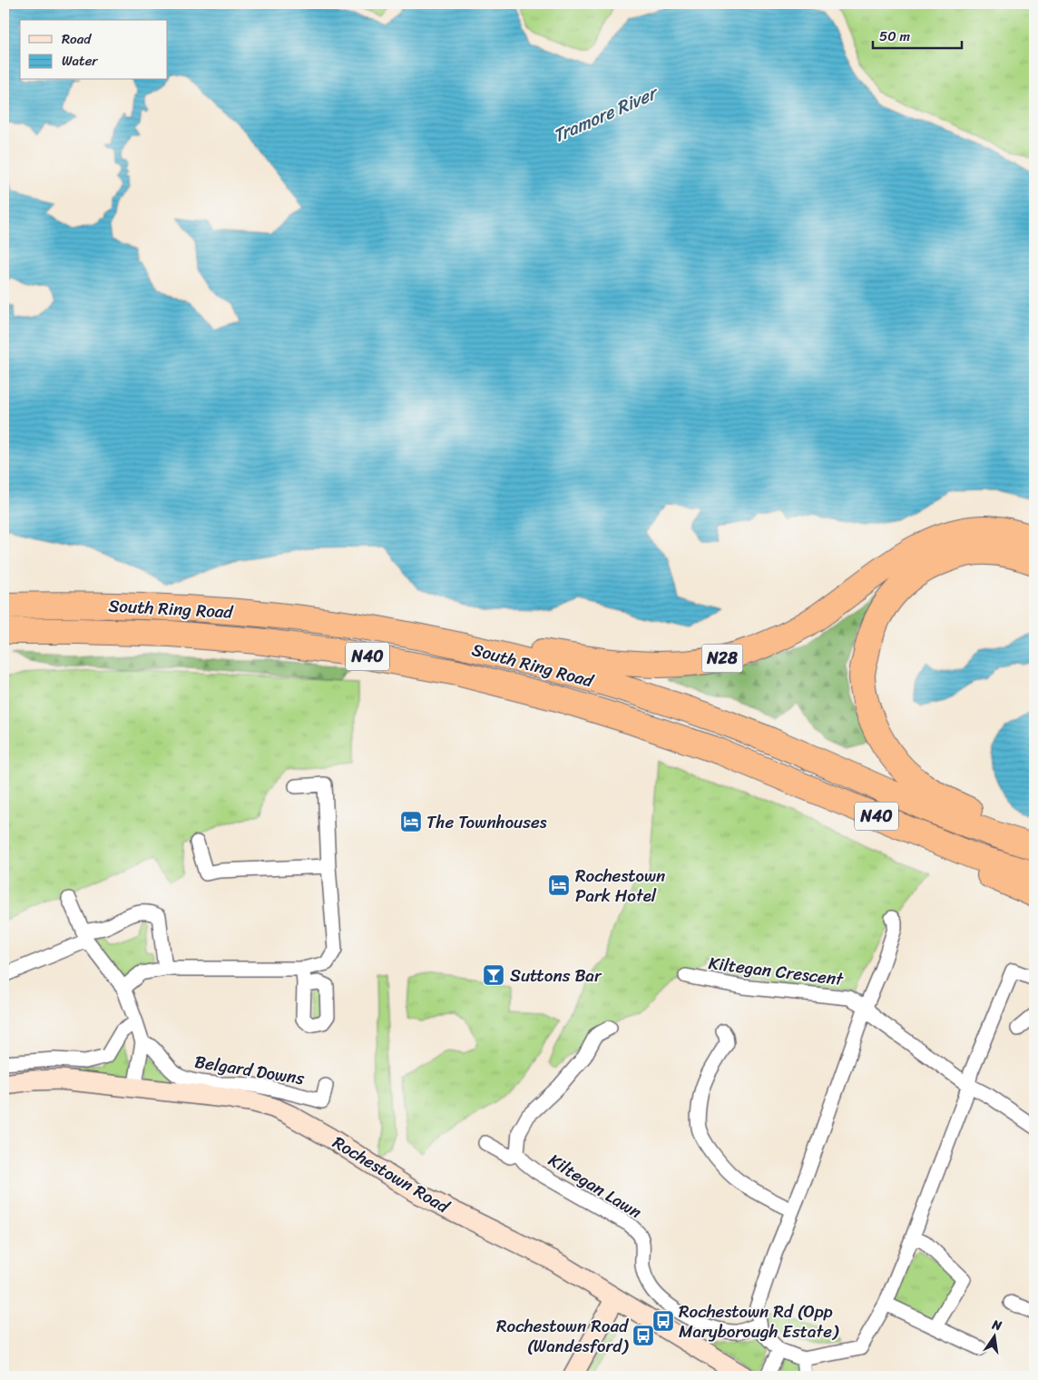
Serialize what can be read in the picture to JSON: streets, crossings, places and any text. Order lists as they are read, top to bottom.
{
  "streets": {
    "highway": ["South Ring Road", "N40", "N28"],
    "main road": ["Rochestown Road"],
    "street": ["Kiltegan Crescent", "Belgard Downs", "Kiltegan Lawn"]
  },
  "crossings": [
    ["South Ring Road", "N28"]
  ],
  "water": ["Tramore River"],
  "places": {
    "hotel": ["The Townhouses", "Rochestown Park Hotel"],
    "bar": ["Suttons Bar"],
    "bus stop": ["Rochestown Rd (Opp Maryborough Estate)", "Rochestown Road (Wandesford)"]
  },
  "legend": ["Road", "Water"],
  "scale_bar": "50 m",
  "north": "top"
}
